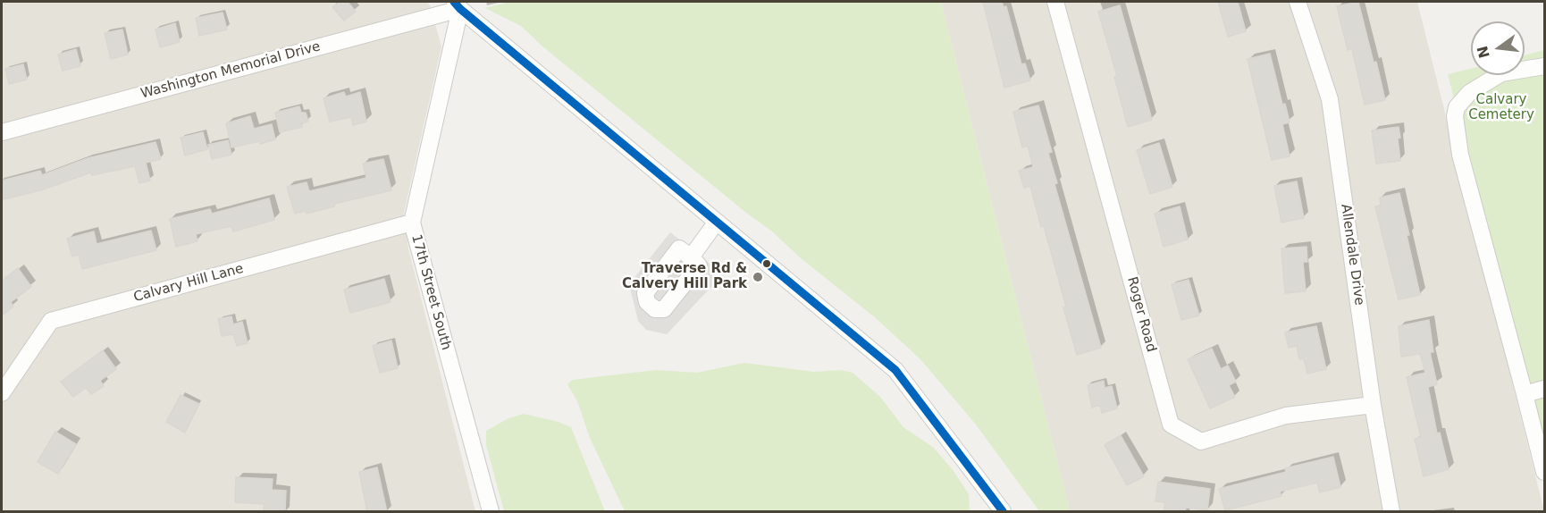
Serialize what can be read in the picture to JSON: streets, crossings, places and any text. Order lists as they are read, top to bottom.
{
  "streets": {
    "street": [
      "Washington Memorial Drive",
      "Allendale Drive",
      "Calvary Hill Lane",
      "17th Street South",
      "Roger Road"
    ]
  },
  "crossings": [
    ["Washington Memorial Drive", "17th Street South"],
    ["Allendale Drive", "Roger Road"],
    ["Calvary Hill Lane", "17th Street South"]
  ],
  "parks": ["Calvary Cemetery"],
  "places": ["Traverse Rd & Calvery Hill Park"],
  "north": "left"
}
